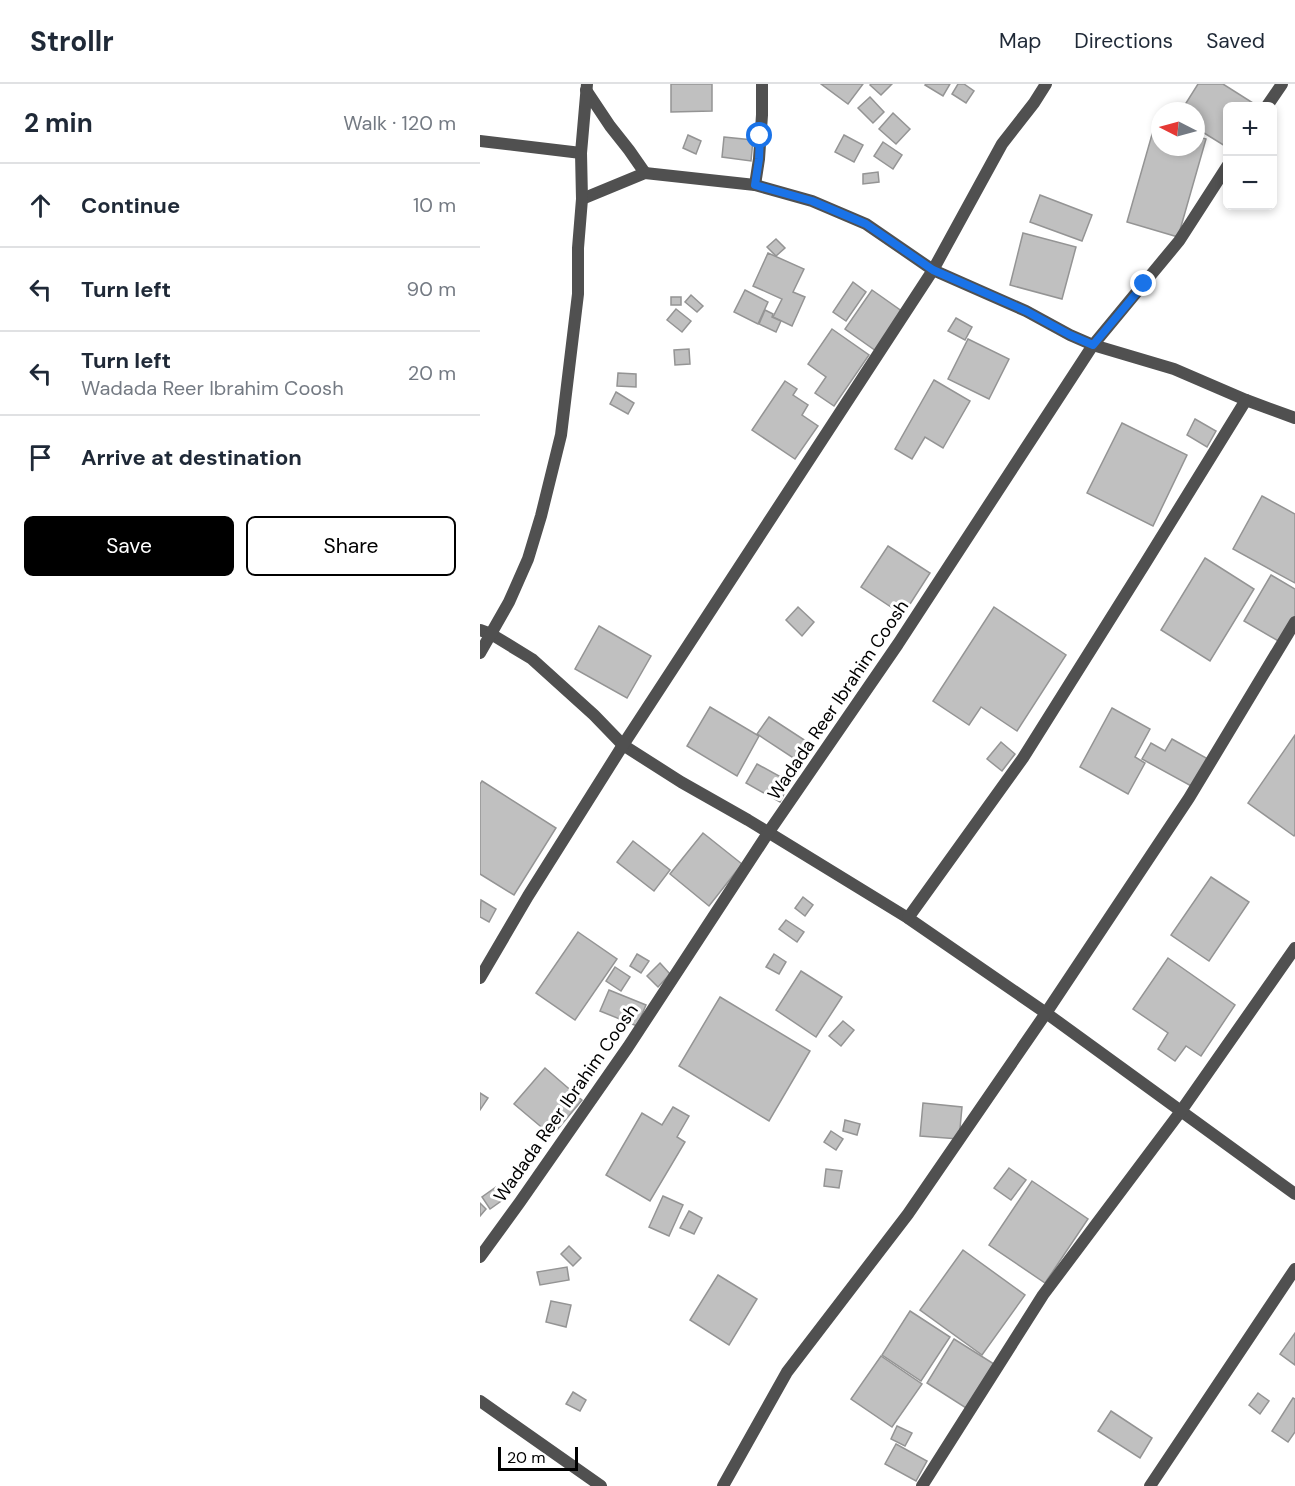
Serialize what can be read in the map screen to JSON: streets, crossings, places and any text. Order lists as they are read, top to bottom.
{
  "streets": {
    "street": ["Wadada Reer Ibrahim Coosh"]
  },
  "scale_bar": "20 m",
  "north": "left",
  "page": {
    "header": "Strollr",
    "nav": ["Map", "Directions", "Saved"],
    "heading": ["2 min", "Walk · 120 m"],
    "map_buttons": ["+", "−"],
    "list": [
      ["Continue", "10 m"],
      ["Turn left", "90 m"],
      ["Turn left", "Wadada Reer Ibrahim Coosh", "20 m"],
      "Arrive at destination"
    ],
    "buttons": ["Save", "Share"],
    "scale": "20 m"
  }
}
